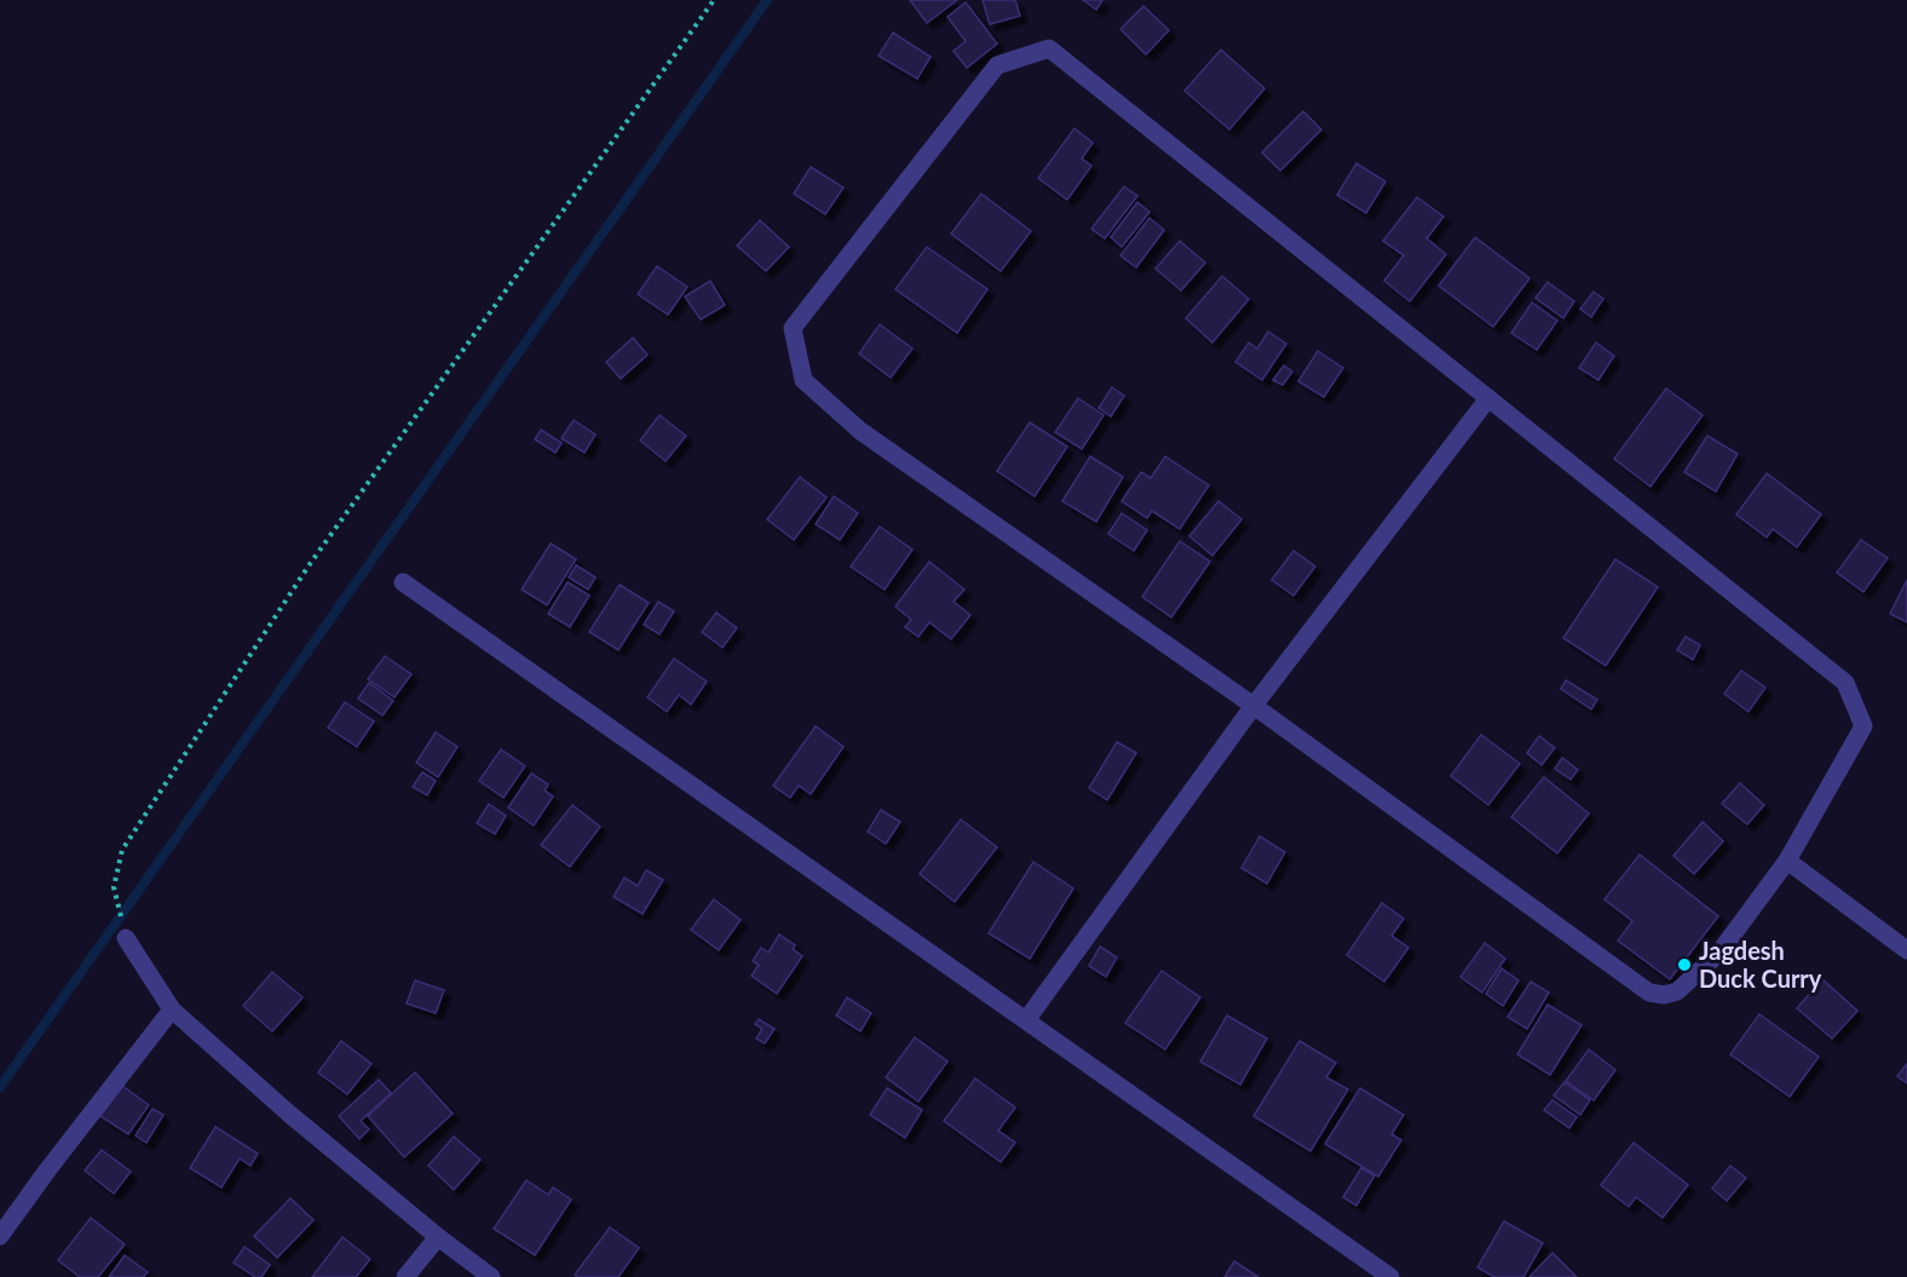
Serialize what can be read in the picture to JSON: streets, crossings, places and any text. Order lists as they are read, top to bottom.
{
  "places": ["Jagdesh Duck Curry"]
}
